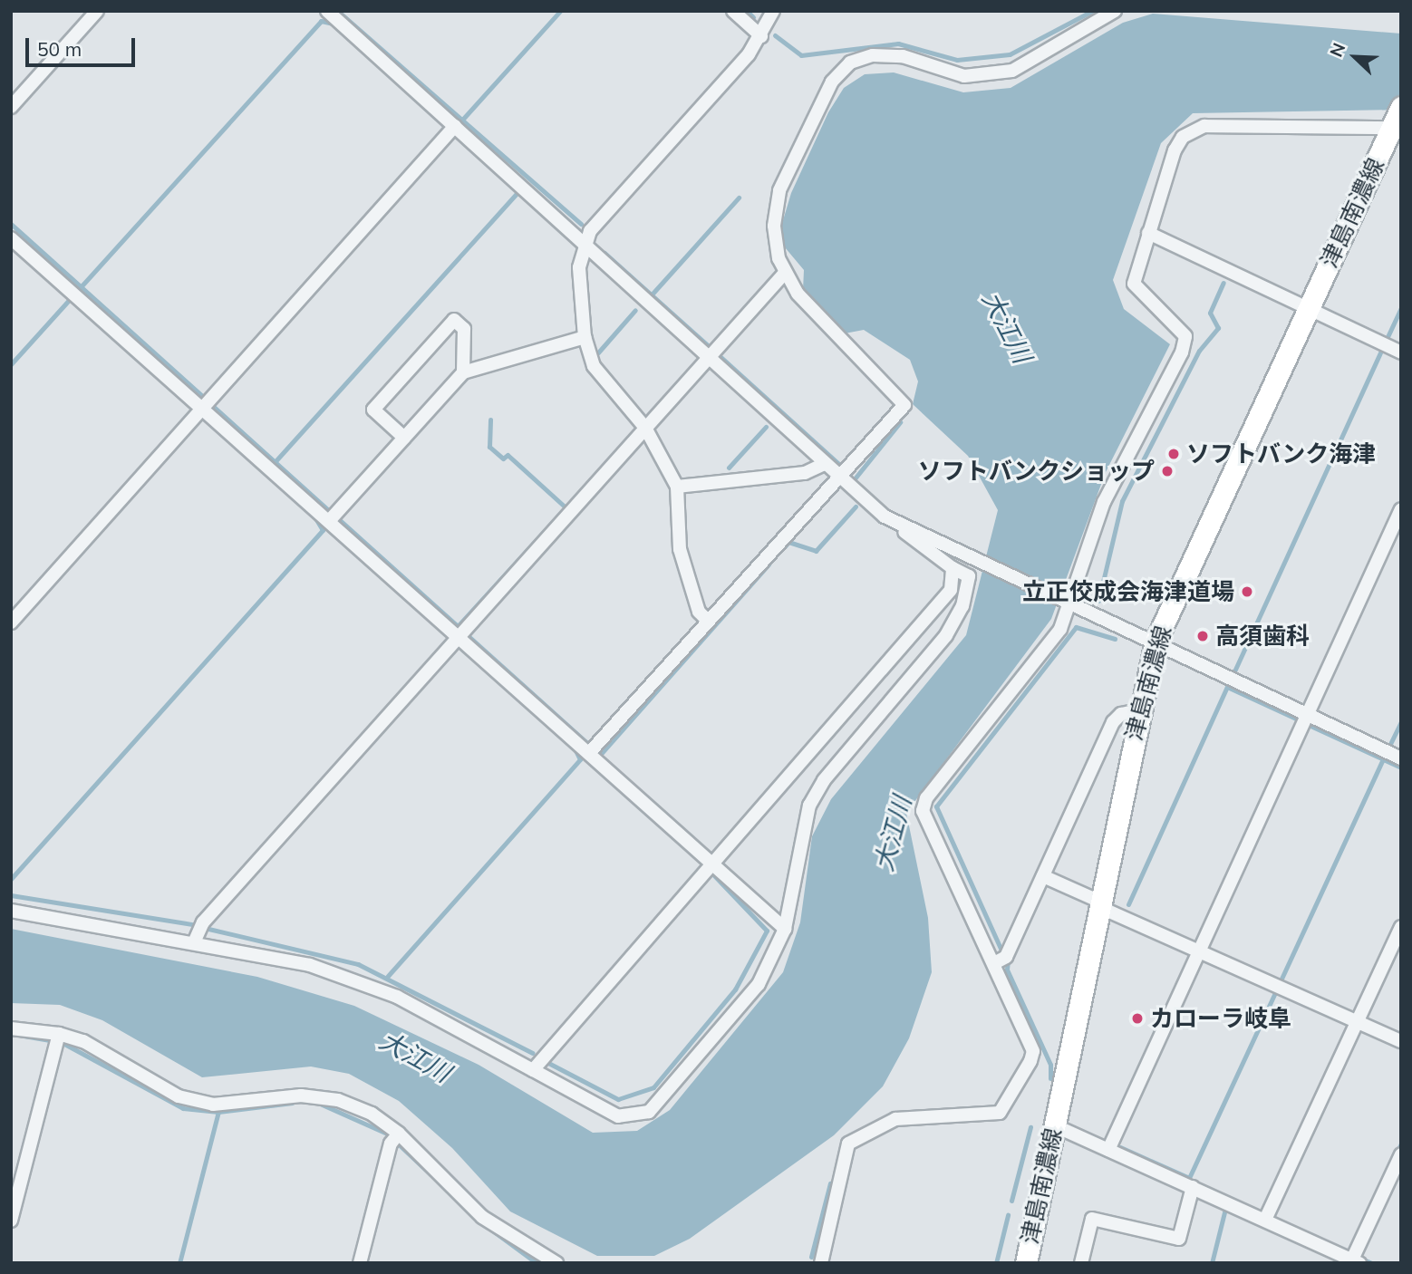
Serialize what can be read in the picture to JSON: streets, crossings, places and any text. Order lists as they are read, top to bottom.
{
  "streets": {
    "main road": ["津島南濃線"]
  },
  "water": ["大江川"],
  "places": [
    "ソフトバンク海津",
    "ソフトバンクショップ",
    "立正佼成会海津道場",
    "高須歯科",
    "カローラ岐阜"
  ],
  "scale_bar": "50 m",
  "north": "top left"
}
